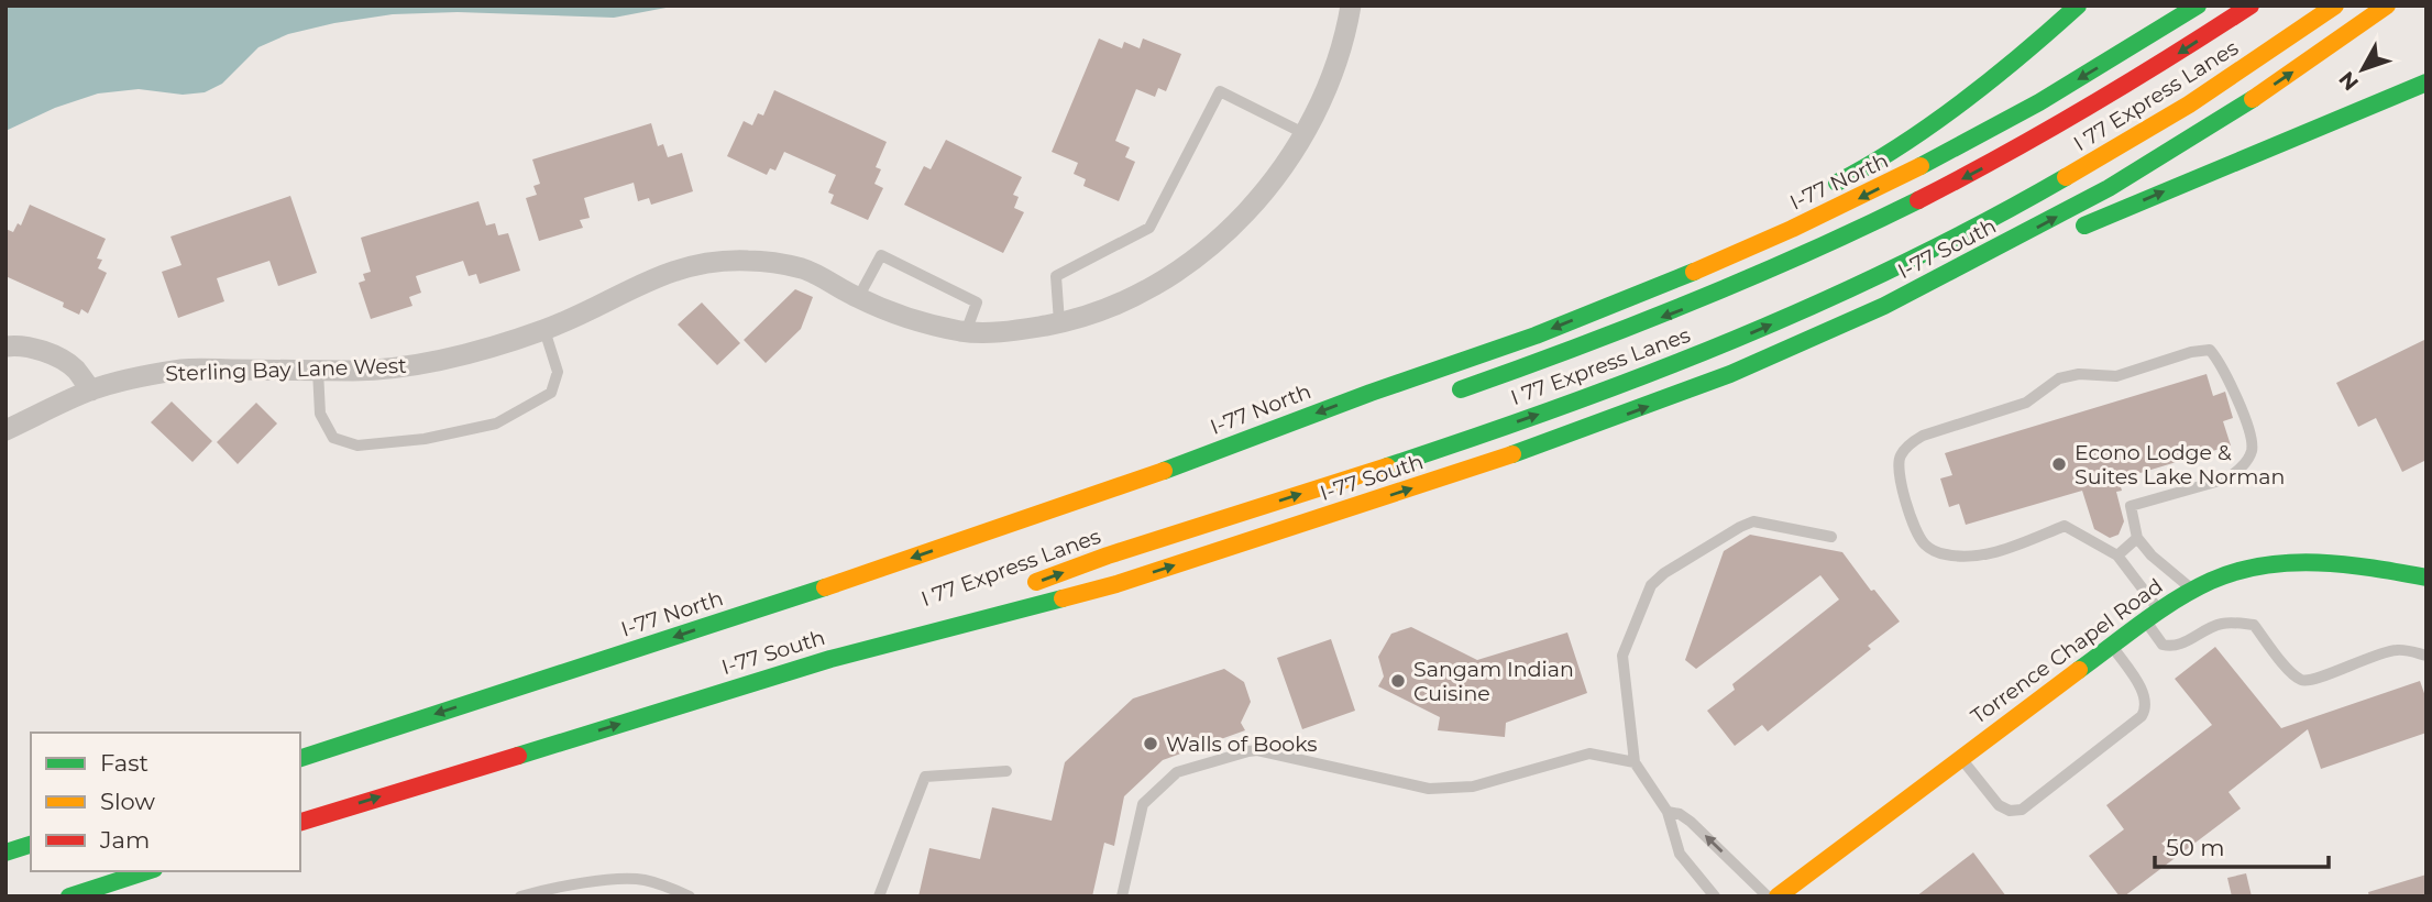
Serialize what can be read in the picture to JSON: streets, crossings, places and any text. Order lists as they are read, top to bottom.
{
  "streets": {
    "main road": [
      "I 77 Express Lanes",
      "I-77 North",
      "I-77 South",
      "Torrence Chapel Road"
    ],
    "street": ["Sterling Bay Lane West"]
  },
  "crossings": [
    ["I 77 Express Lanes", "I-77 North"],
    ["I 77 Express Lanes", "I-77 South"]
  ],
  "places": ["Econo Lodge & Suites Lake Norman", "Sangam Indian Cuisine", "Walls of Books"],
  "legend": ["Fast", "Slow", "Jam"],
  "scale_bar": "50 m",
  "north": "bottom left"
}
